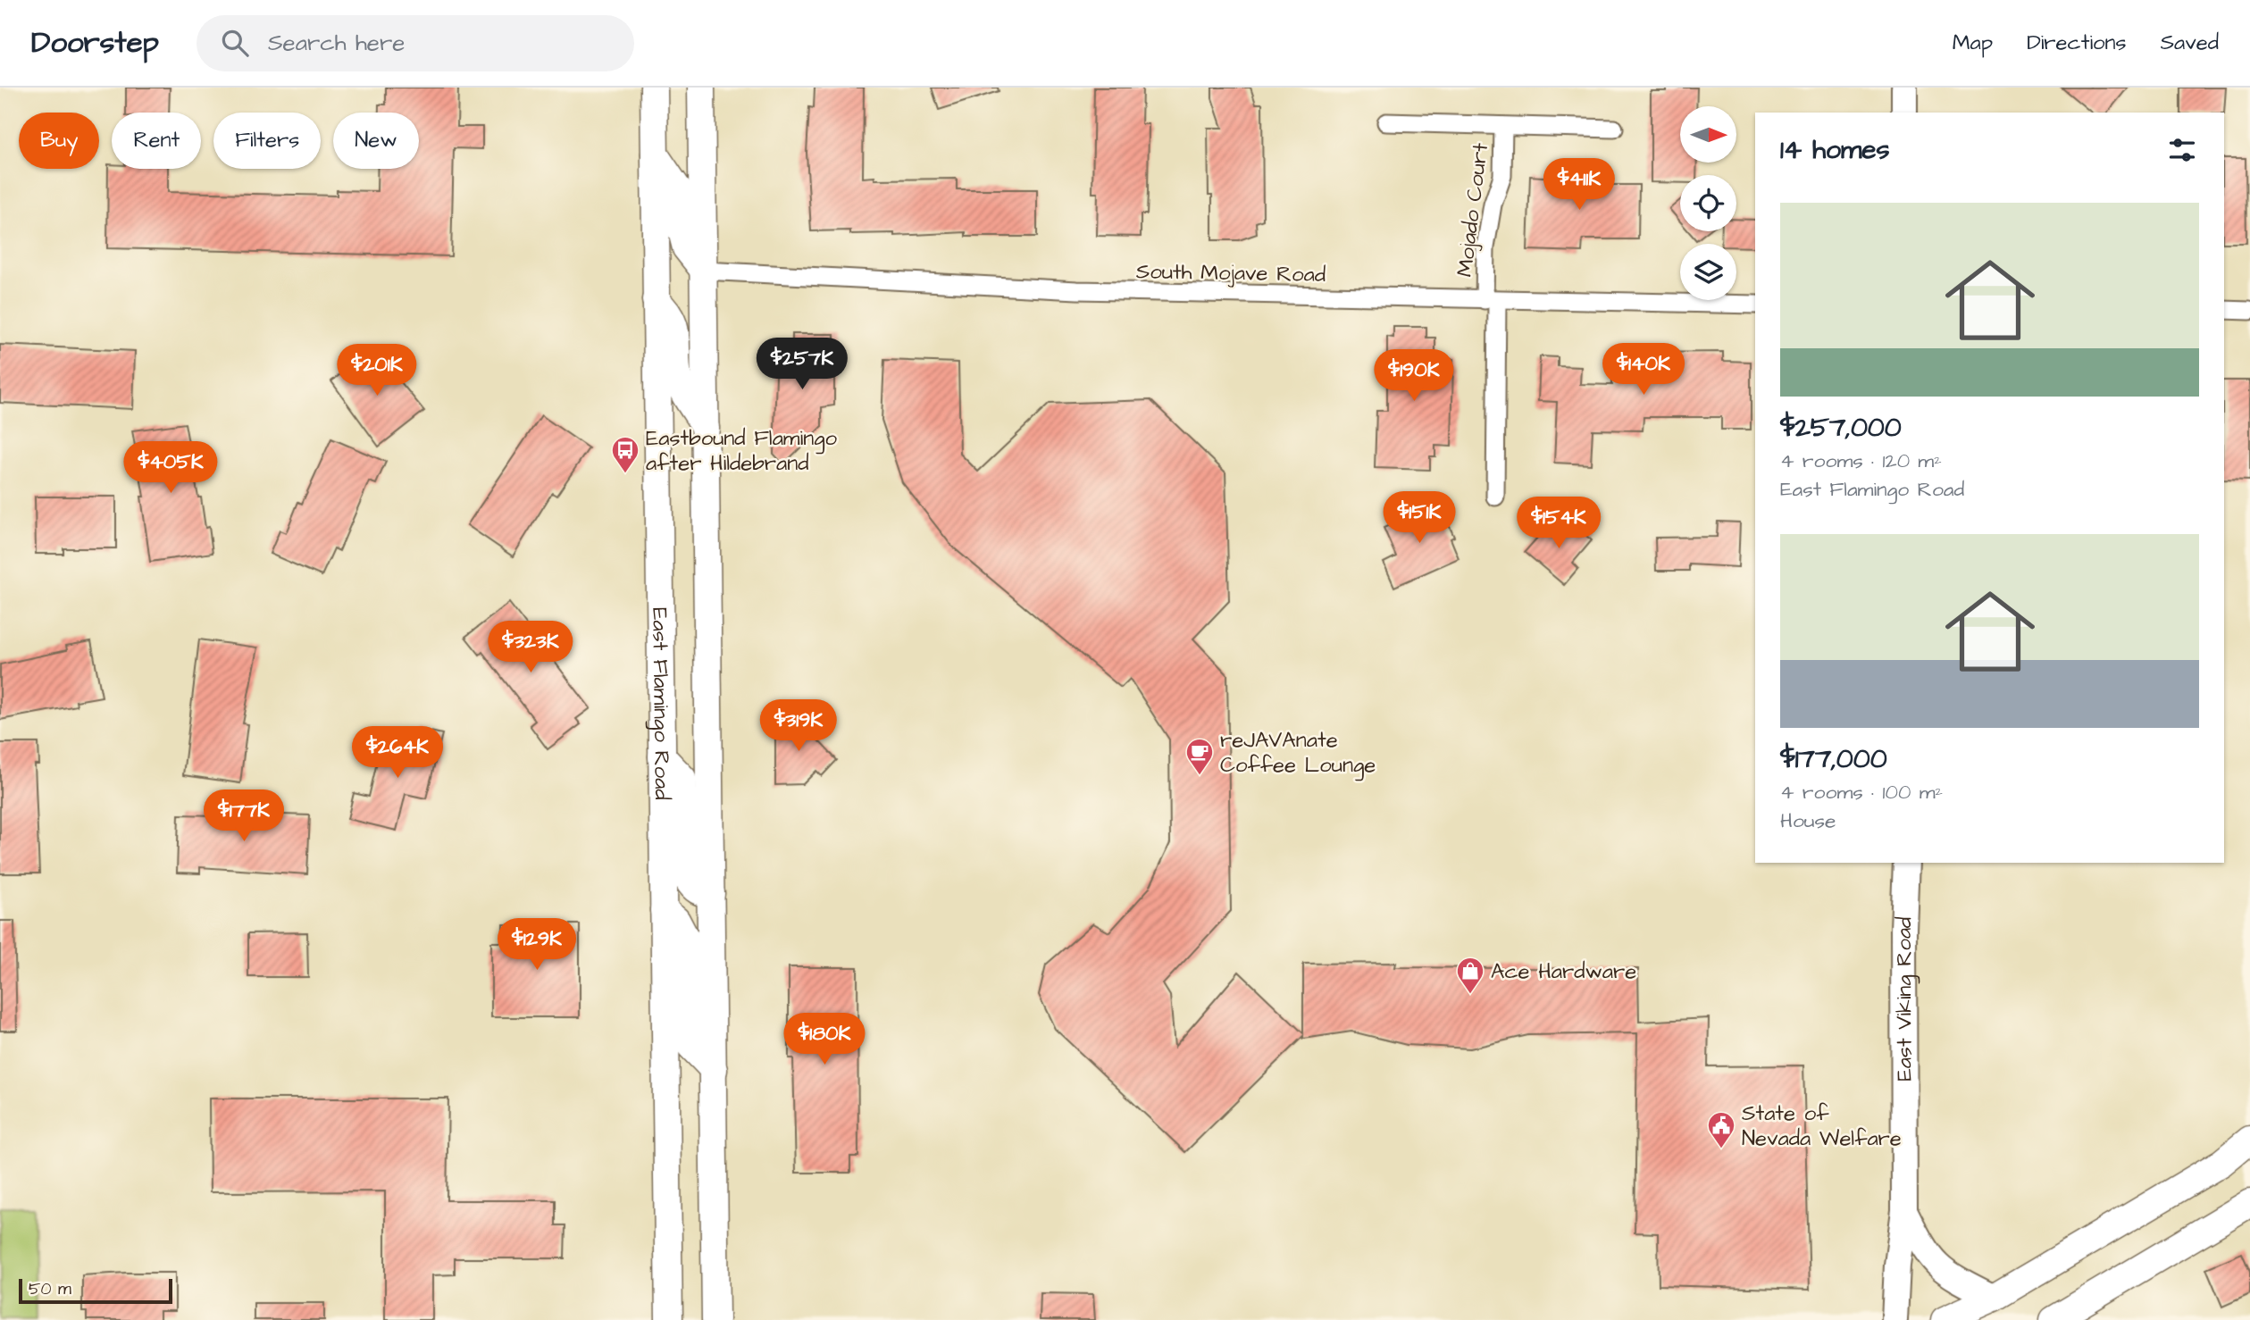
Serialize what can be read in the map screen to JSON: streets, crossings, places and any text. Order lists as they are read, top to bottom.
{
  "streets": {
    "main road": ["East Flamingo Road"],
    "street": ["Mojado Court", "South Mojave Road", "East Viking Road"]
  },
  "crossings": [
    ["Mojado Court", "South Mojave Road"],
    ["South Mojave Road", "East Flamingo Road"]
  ],
  "places": {
    "bus stop": ["Eastbound Flamingo after Hildebrand"],
    "cafe": ["reJAVAnate Coffee Lounge"],
    "shop": ["Ace Hardware"],
    "public building": ["State of Nevada Welfare"]
  },
  "scale_bar": "50 m",
  "north": "right",
  "page": {
    "header": "Doorstep",
    "search": "Search here",
    "nav": ["Map", "Directions", "Saved"],
    "chip": [
      "Buy",
      "Rent",
      "Filters",
      "New"
    ],
    "heading": "14 homes",
    "price": [
      "$411K",
      "$257K",
      "$140K",
      "$201K",
      "$190K",
      "$405K",
      "$151K",
      "$154K",
      "$323K",
      "$319K",
      "$264K",
      "$177K",
      "$129K",
      "$180K"
    ],
    "list": [
      {
        "name": "$257,000",
        "note": "4 rooms · 120 m² · East Flamingo Road"
      },
      {
        "name": "$177,000",
        "note": "4 rooms · 100 m² · House"
      }
    ],
    "scale": "50 m"
  }
}
